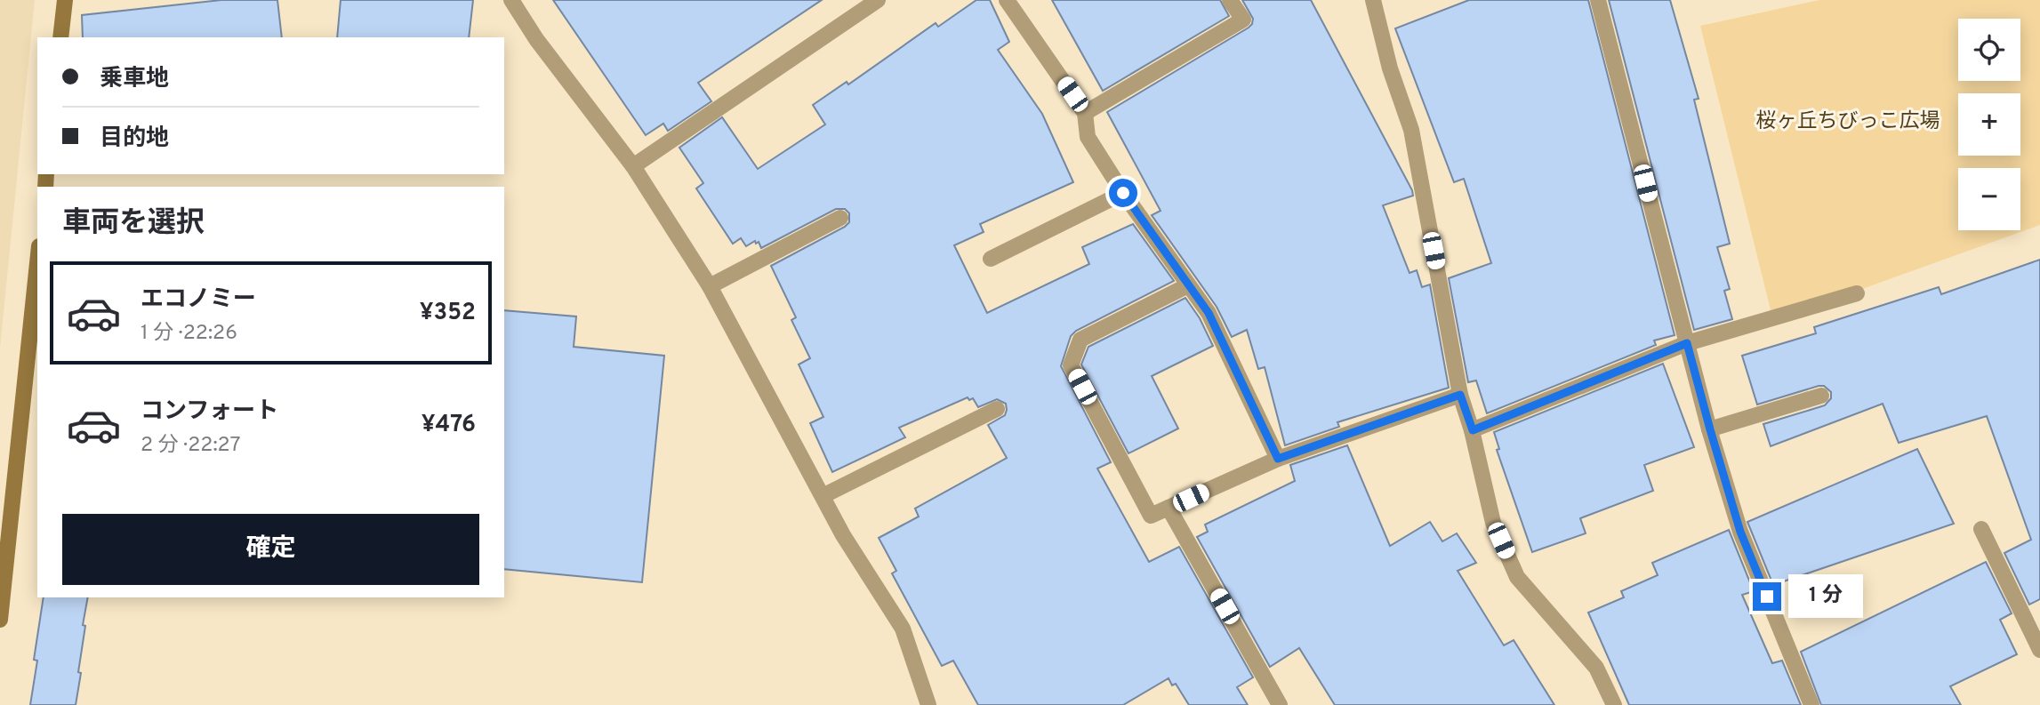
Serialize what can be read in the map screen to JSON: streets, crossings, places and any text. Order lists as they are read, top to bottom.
{
  "parks": ["桜ヶ丘ちびっこ広場"],
  "page": {
    "map_buttons": ["+", "−"],
    "banner": ["乗車地", "目的地"],
    "heading": "車両を選択",
    "list": [
      {
        "name": "エコノミー",
        "note": "1 分 · 22:26",
        "value": "¥352"
      },
      {
        "name": "コンフォート",
        "note": "2 分 · 22:27",
        "value": "¥476"
      }
    ],
    "buttons": "確定",
    "bubble": "1 分"
  }
}
